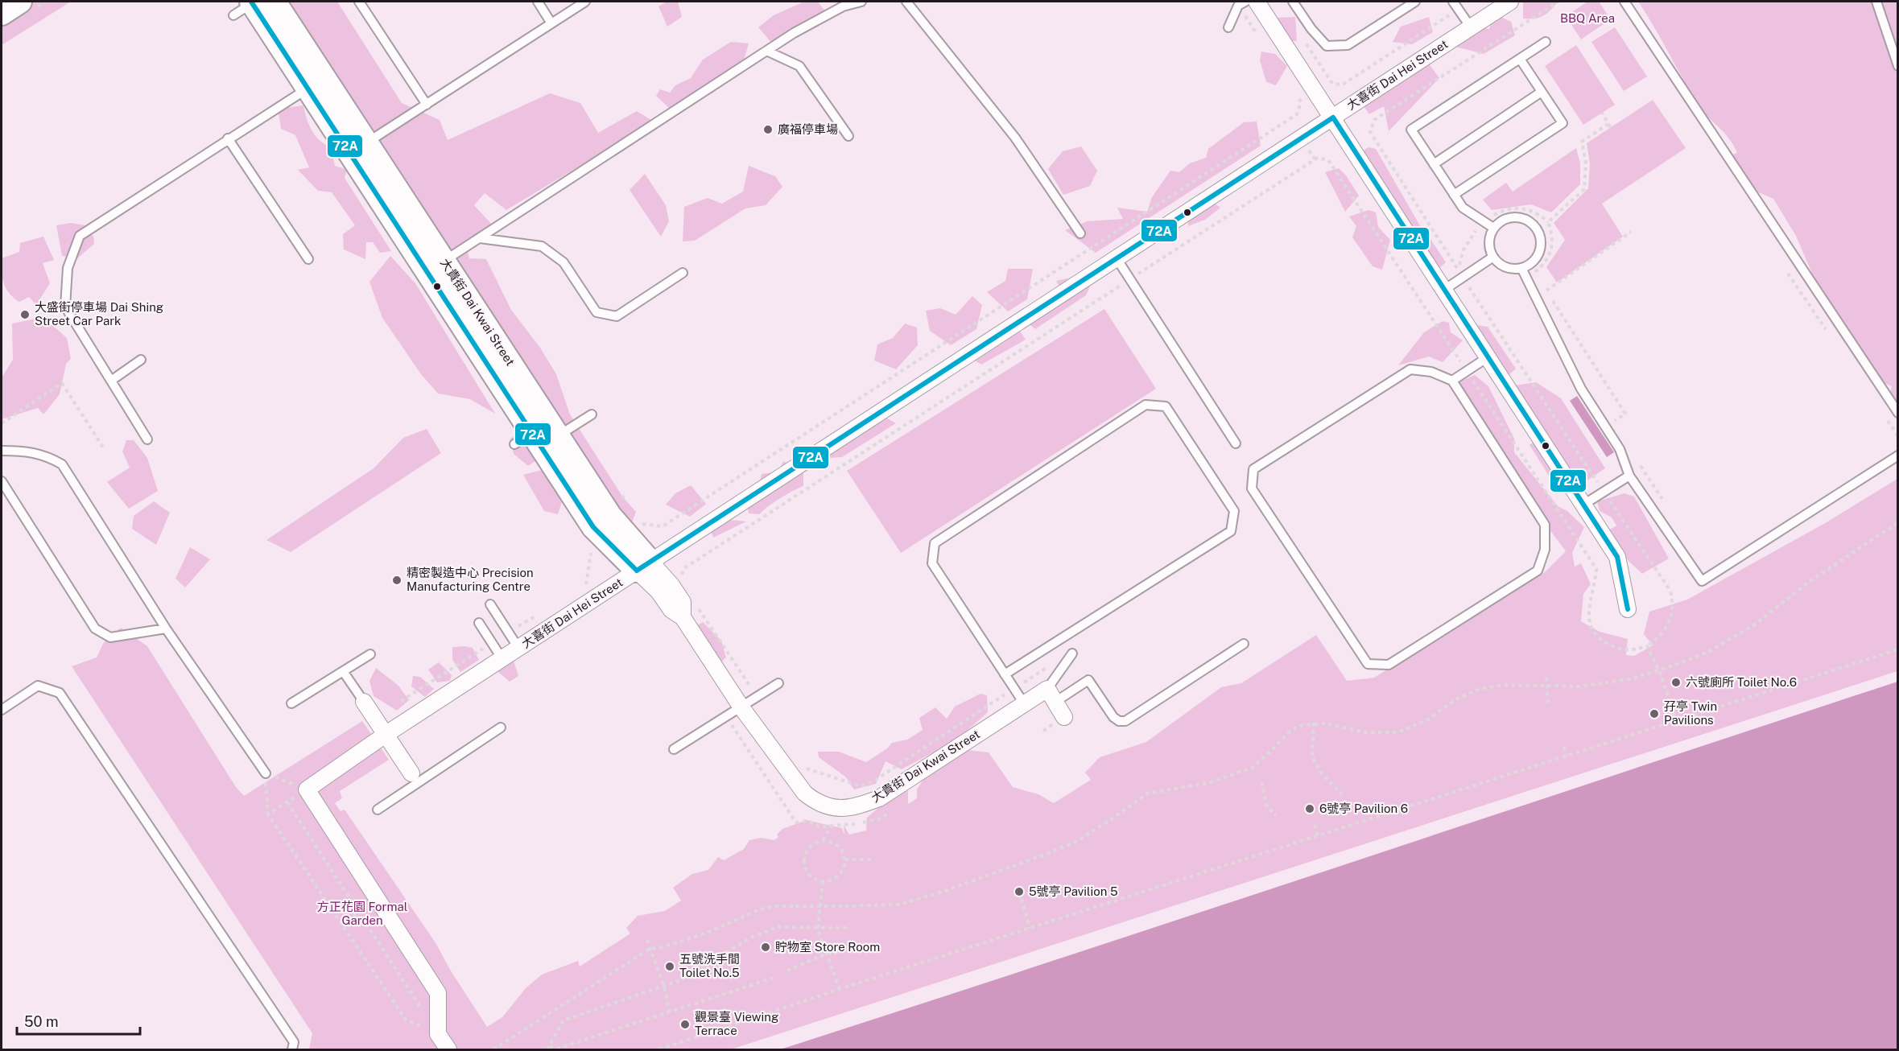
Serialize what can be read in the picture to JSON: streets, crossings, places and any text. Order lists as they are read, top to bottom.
{
  "streets": {
    "street": ["大喜街 Dai Hei Street", "大貴街 Dai Kwai Street"]
  },
  "crossings": [
    ["大喜街 Dai Hei Street", "大貴街 Dai Kwai Street"]
  ],
  "parks": ["BBQ Area", "方正花園 Formal Garden"],
  "places": [
    "廣福停車場",
    "大盛街停車場 Dai Shing Street Car Park",
    "精密製造中心 Precision Manufacturing Centre",
    "六號廁所 Toilet No.6",
    "孖亭 Twin Pavilions",
    "6號亭 Pavilion 6",
    "5號亭 Pavilion 5",
    "貯物室 Store Room",
    "五號洗手間 Toilet No.5",
    "觀景臺 Viewing Terrace"
  ],
  "lines": ["transit line 72A"],
  "scale_bar": "50 m"
}
